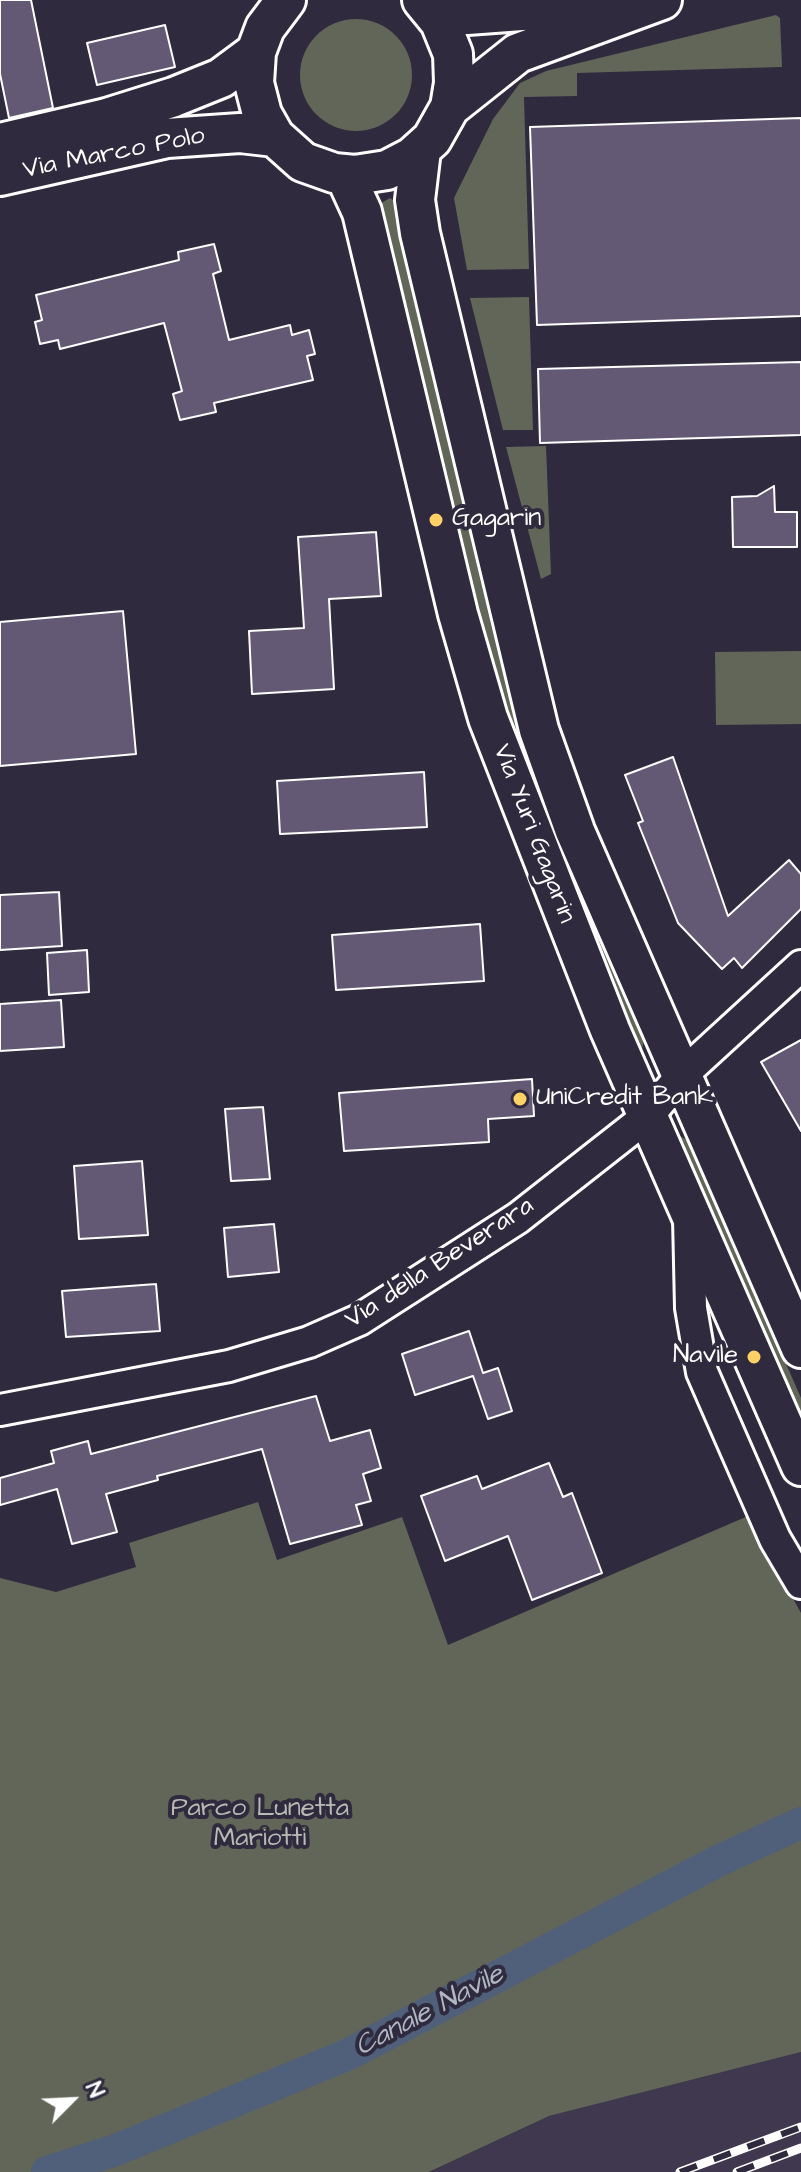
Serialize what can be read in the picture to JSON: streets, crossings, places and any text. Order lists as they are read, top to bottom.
{
  "streets": {
    "main road": ["Via Marco Polo", "Via Yuri Gagarin"],
    "street": ["Via della Beverara"]
  },
  "crossings": [
    ["Via Yuri Gagarin", "Via della Beverara"]
  ],
  "water": ["Canale Navile"],
  "parks": ["Parco Lunetta Mariotti"],
  "places": ["Gagarin", "UniCredit Bank", "Navile"],
  "north": "top right"
}
